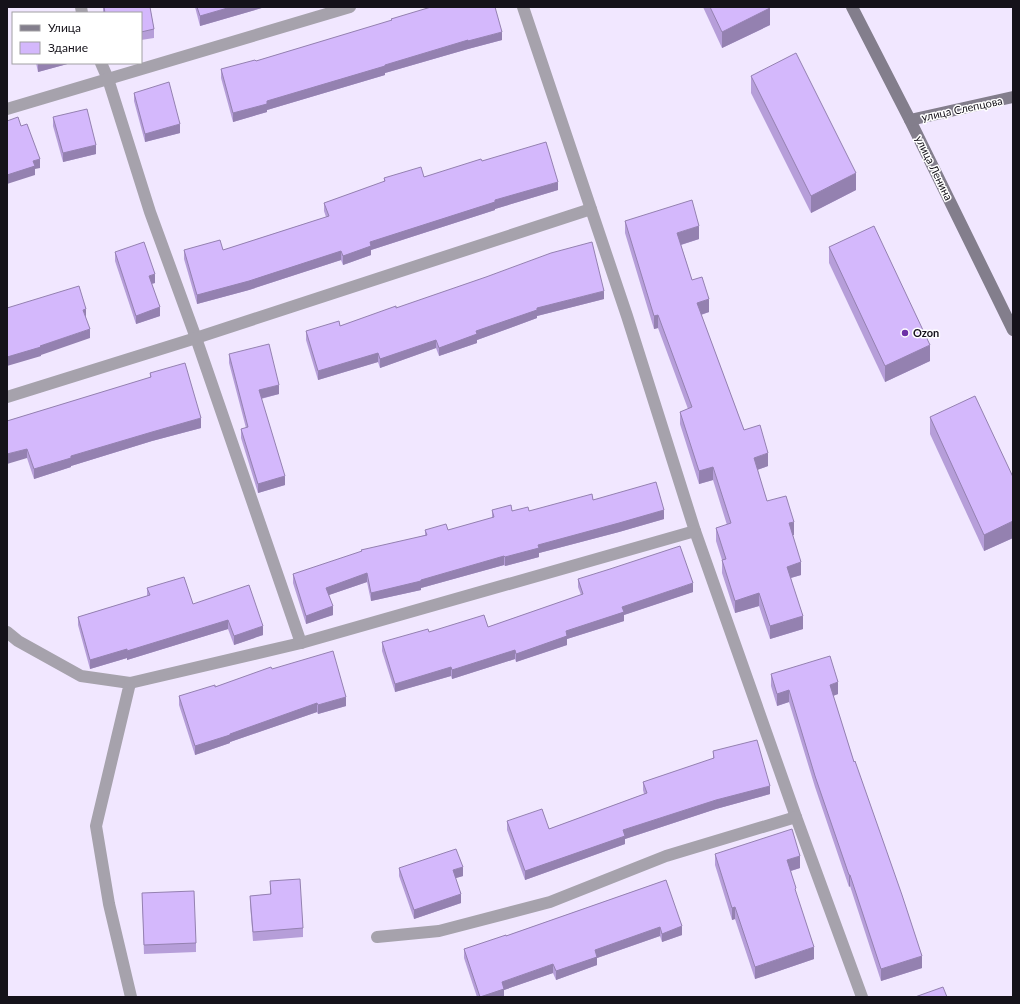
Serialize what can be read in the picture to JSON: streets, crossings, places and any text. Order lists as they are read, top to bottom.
{
  "streets": {
    "main road": ["улица Слепцова", "улица Ленина"]
  },
  "crossings": [
    ["улица Слепцова", "улица Ленина"]
  ],
  "places": ["Ozon"],
  "legend": ["Улица", "Здание"]
}
